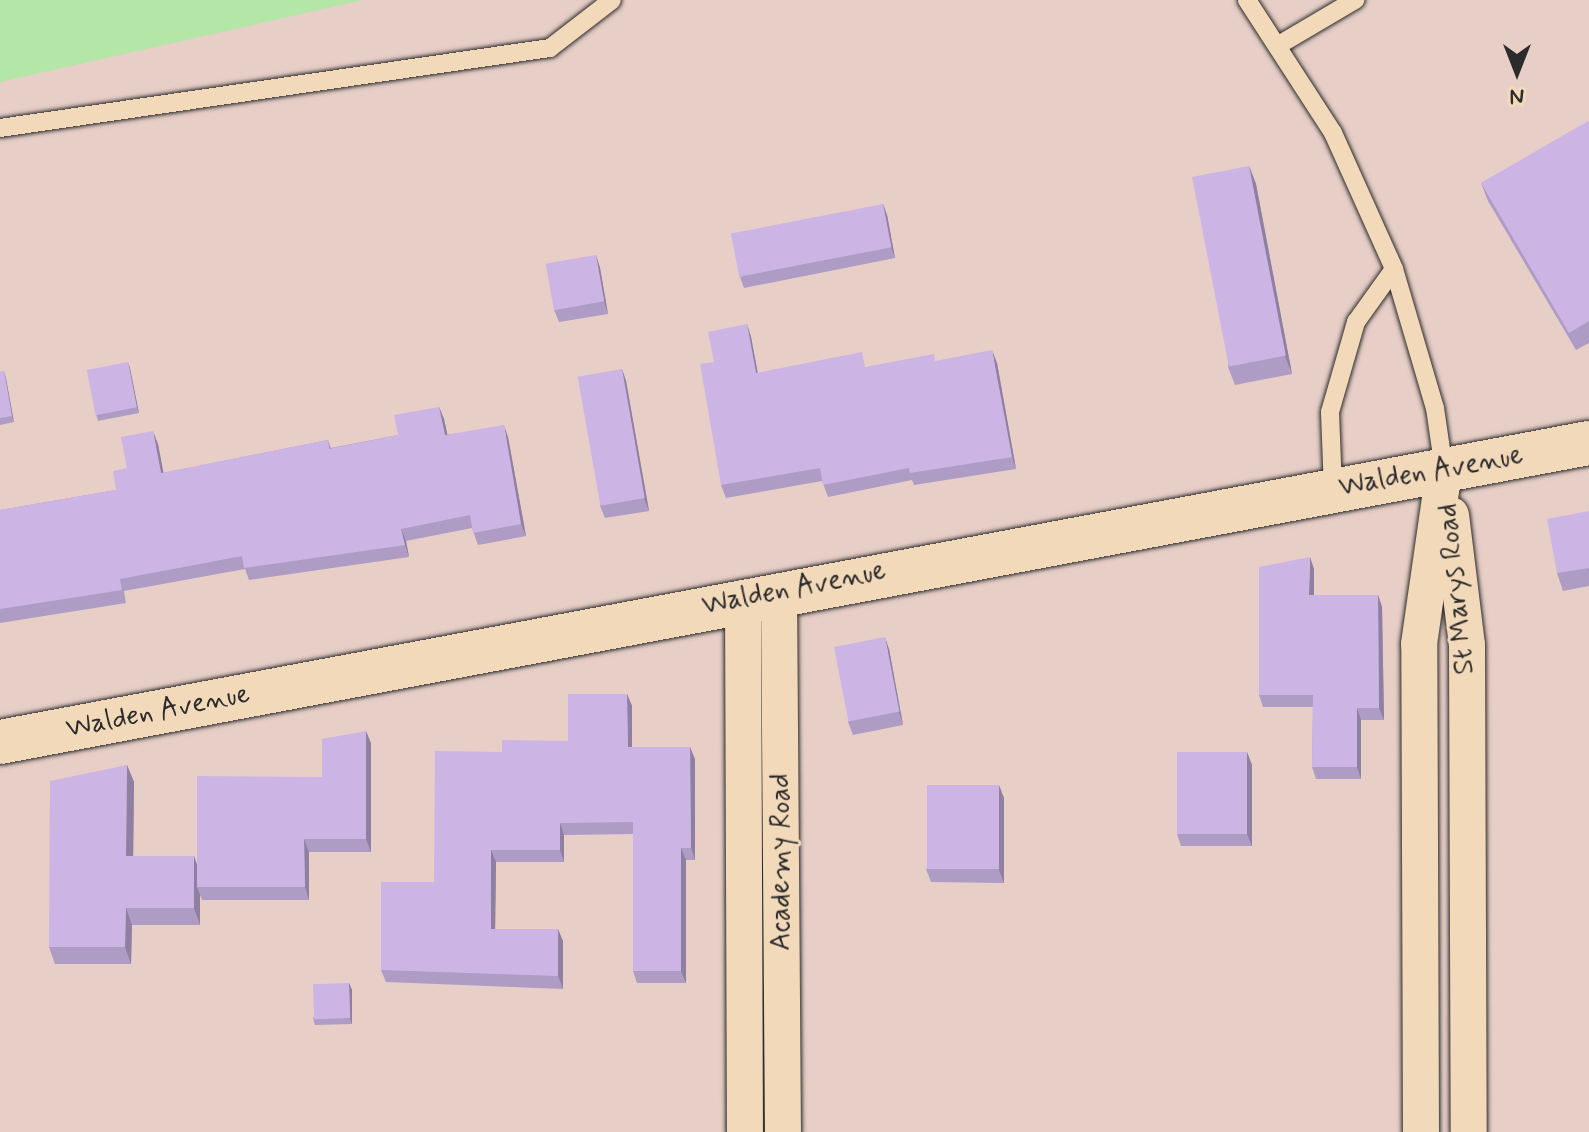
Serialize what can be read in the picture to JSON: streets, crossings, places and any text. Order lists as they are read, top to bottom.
{
  "streets": {
    "main road": ["Walden Avenue"],
    "street": ["St Marys Road", "Academy Road"]
  },
  "crossings": [
    ["Walden Avenue", "St Marys Road"],
    ["Walden Avenue", "Academy Road"]
  ],
  "north": "bottom"
}
